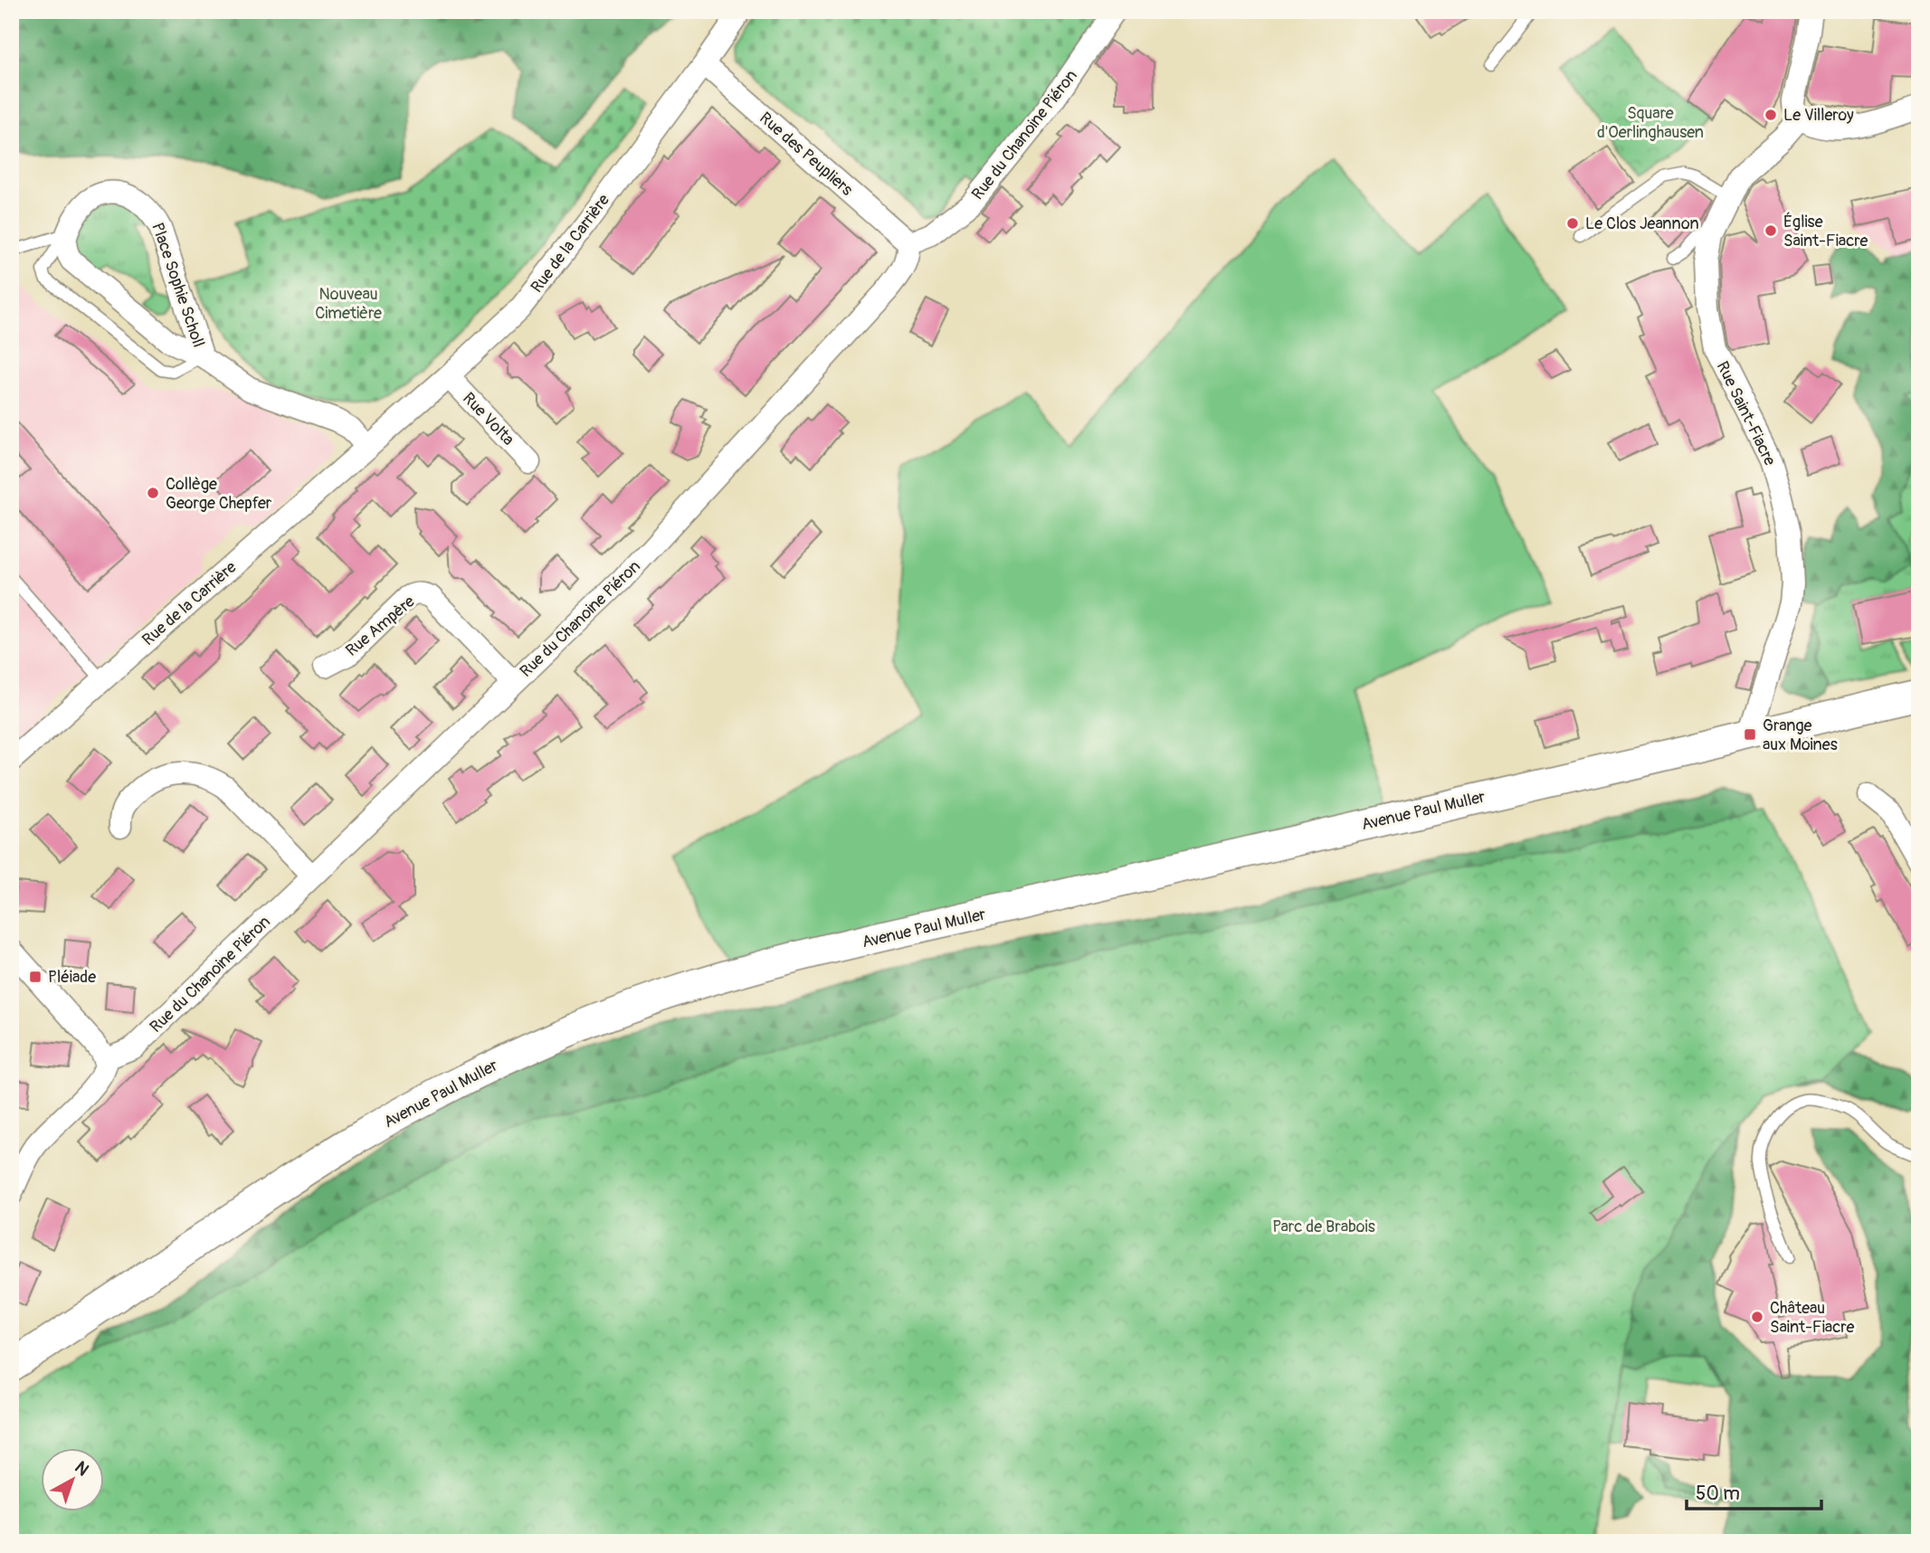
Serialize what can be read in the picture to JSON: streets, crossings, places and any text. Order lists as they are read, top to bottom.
{
  "streets": {
    "main road": ["Avenue Paul Muller"],
    "street": [
      "Rue du Chanoine Piéron",
      "Rue des Peupliers",
      "Rue de la Carrière",
      "Place Sophie Scholl",
      "Rue Saint-Fiacre",
      "Rue Volta",
      "Rue Ampère"
    ]
  },
  "crossings": [
    ["Rue du Chanoine Piéron", "Rue des Peupliers"],
    ["Rue du Chanoine Piéron", "Rue Ampère"],
    ["Rue des Peupliers", "Rue de la Carrière"],
    ["Rue de la Carrière", "Rue Volta"],
    ["Rue Saint-Fiacre", "Avenue Paul Muller"]
  ],
  "parks": ["Square d'Oerlinghausen", "Nouveau Cimetière", "Parc de Brabois"],
  "places": {
    "other": [
      "Le Villeroy",
      "Le Clos Jeannon",
      "Église Saint-Fiacre",
      "Collège George Chepfer",
      "Château Saint-Fiacre"
    ],
    "transit": ["Grange aux Moines", "Pléiade"]
  },
  "scale_bar": "50 m",
  "north": "top right"
}
